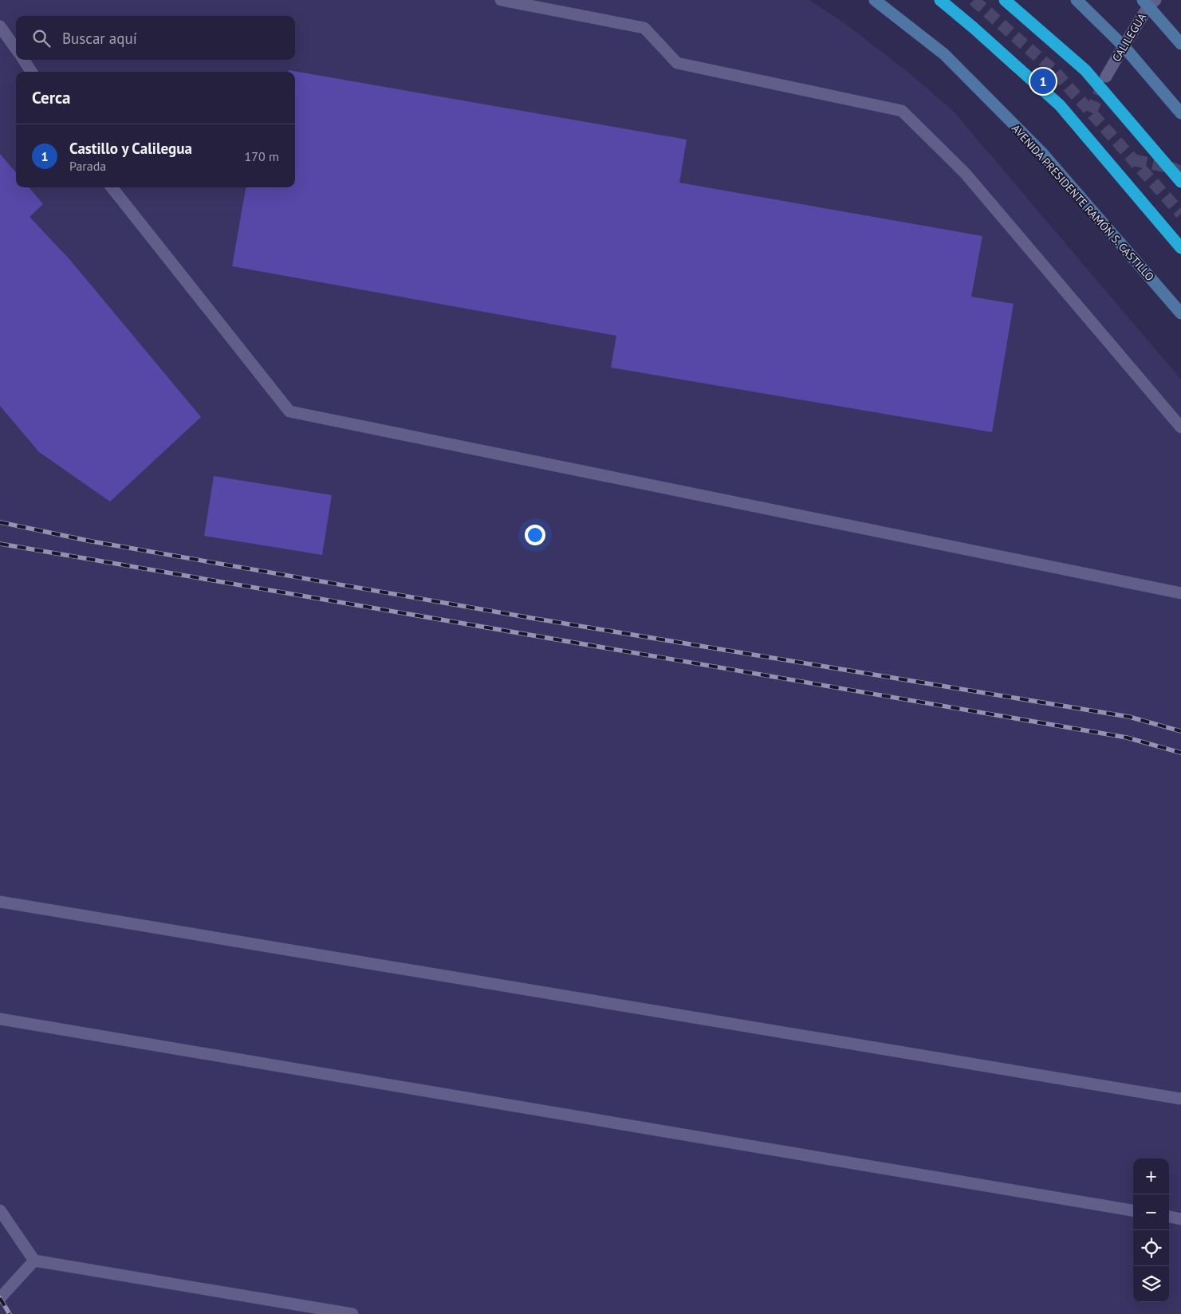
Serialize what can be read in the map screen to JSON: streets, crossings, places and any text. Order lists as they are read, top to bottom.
{
  "streets": {
    "main road": ["AVENIDA PRESIDENTE RAMÓN S. CASTILLO"],
    "street": ["CALILEGUA"]
  },
  "page": {
    "search": "Buscar aquí",
    "pins": "1",
    "heading": "Cerca",
    "list": [
      {
        "mark": "1",
        "name": "Castillo y Calilegua",
        "note": "Parada",
        "value": "170 m"
      }
    ],
    "map_buttons": ["+", "−"]
  }
}
